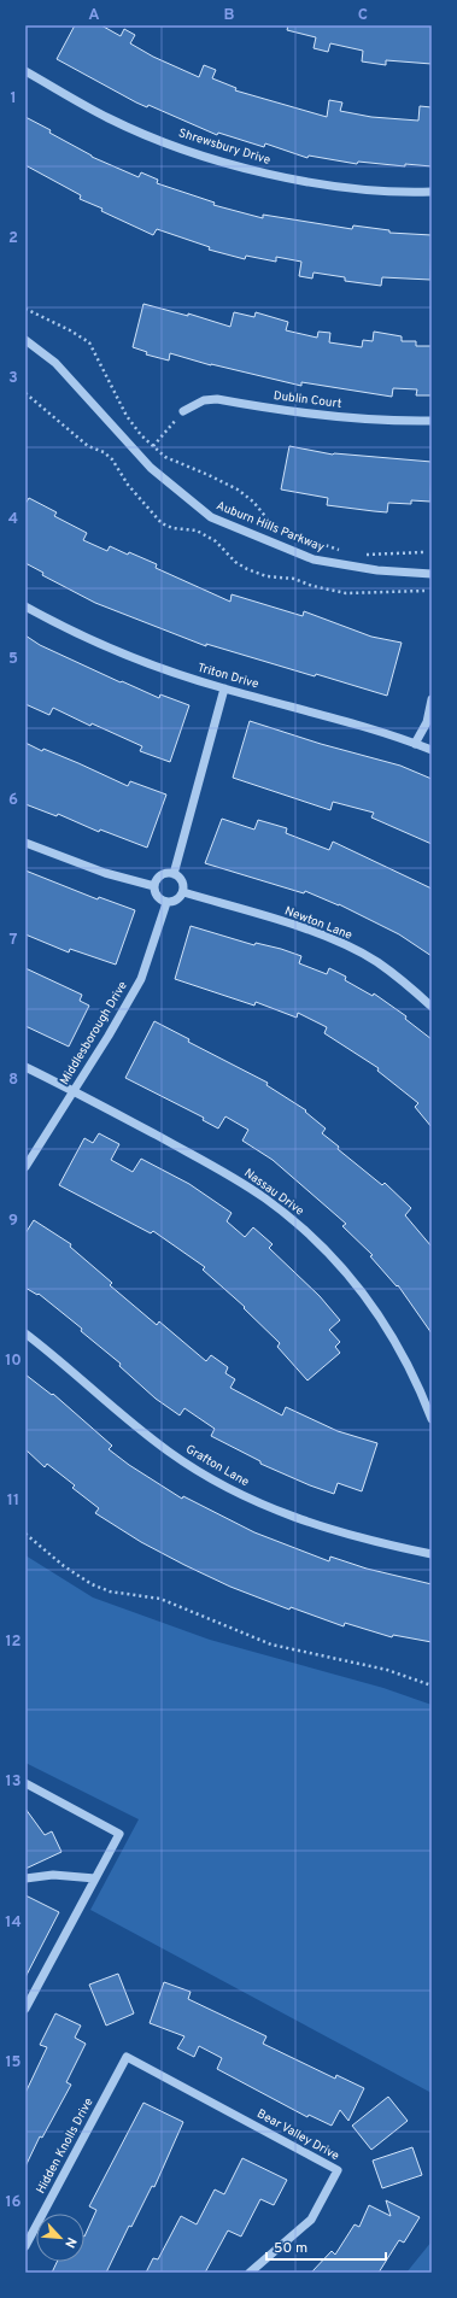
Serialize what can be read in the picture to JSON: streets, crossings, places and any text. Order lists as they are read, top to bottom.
{
  "streets": {
    "street": [
      "Shrewsbury Drive",
      "Dublin Court",
      "Auburn Hills Parkway",
      "Triton Drive",
      "Newton Lane",
      "Middlesborough Drive",
      "Nassau Drive",
      "Grafton Lane",
      "Bear Valley Drive",
      "Hidden Knolls Drive"
    ]
  },
  "crossings": [
    ["Newton Lane", "Middlesborough Drive"],
    ["Middlesborough Drive", "Nassau Drive"],
    ["Bear Valley Drive", "Hidden Knolls Drive"]
  ],
  "scale_bar": "50 m",
  "north": "bottom right",
  "grid": {
    "columns": ["A", "B", "C"],
    "rows": [
      "1",
      "2",
      "3",
      "4",
      "5",
      "6",
      "7",
      "8",
      "9",
      "10",
      "11",
      "12",
      "13",
      "14",
      "15",
      "16"
    ]
  }
}
